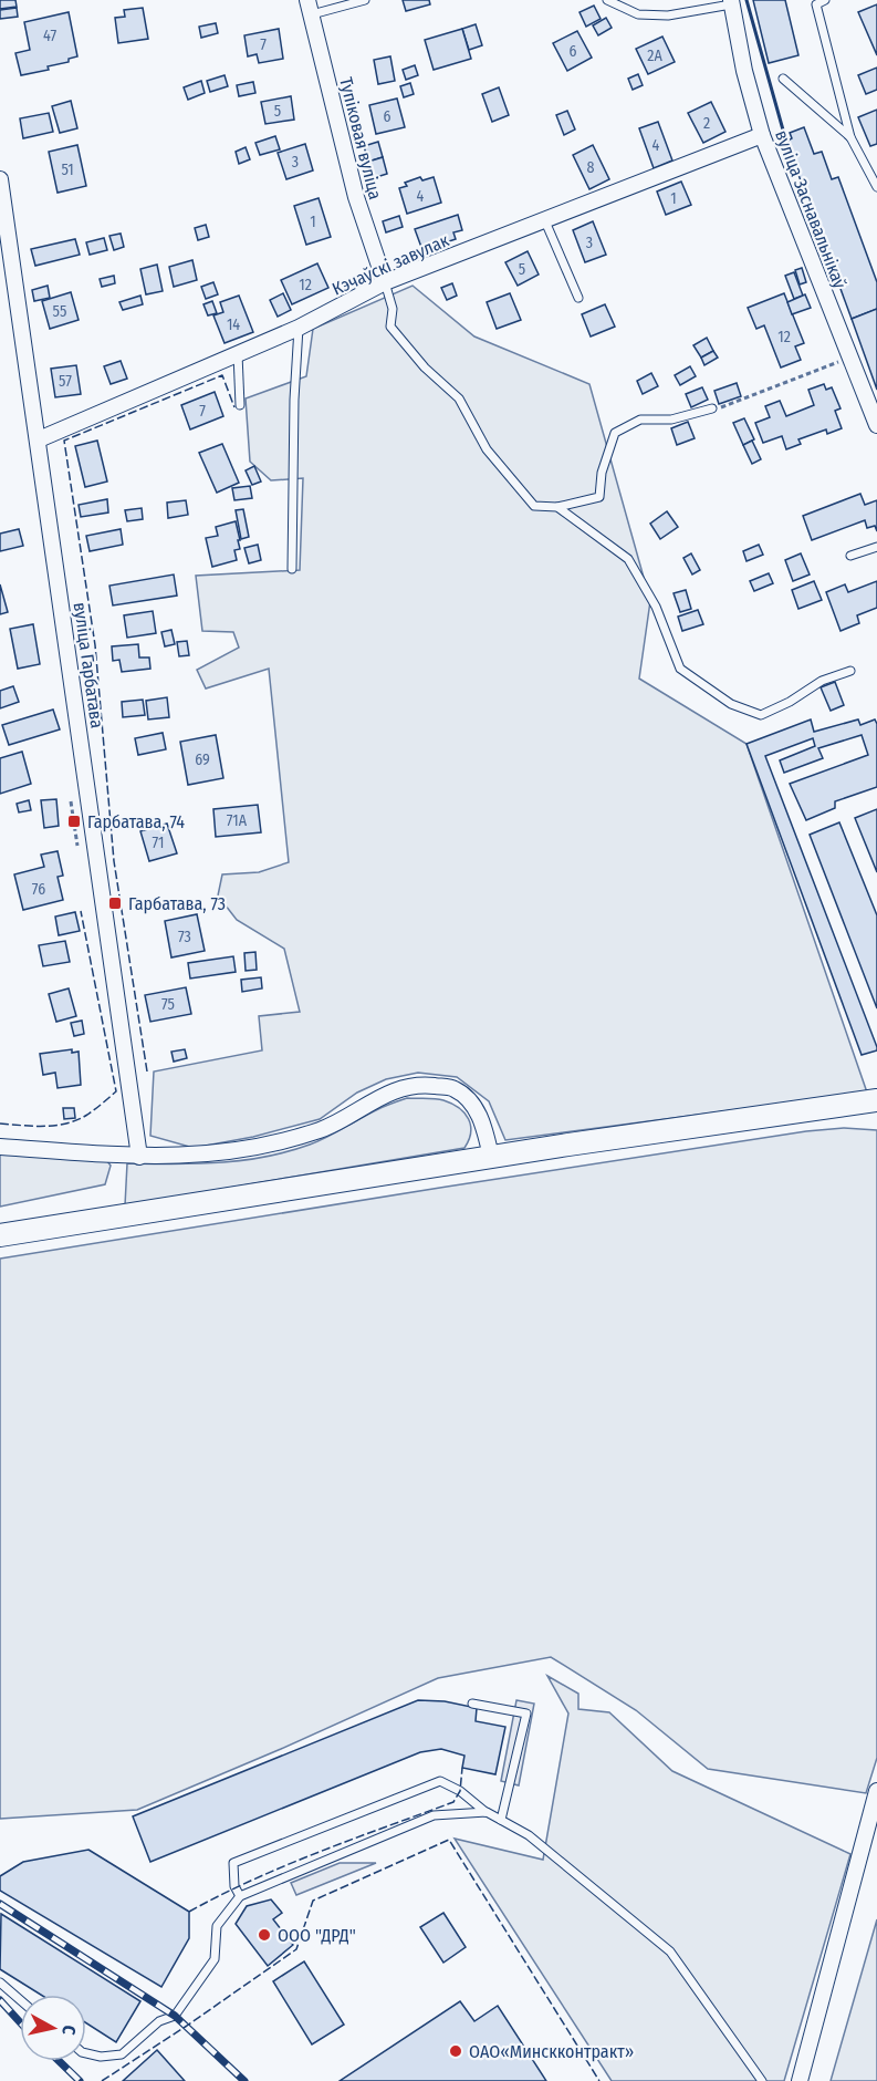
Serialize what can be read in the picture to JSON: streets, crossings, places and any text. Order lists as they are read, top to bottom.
{
  "streets": {
    "street": [
      "Тупіковая вуліца",
      "вуліца Заснавальнікаў",
      "Кэчаўскі завулак",
      "вуліца Гарбатава"
    ]
  },
  "crossings": [
    ["Тупіковая вуліца", "Кэчаўскі завулак"],
    ["вуліца Заснавальнікаў", "Кэчаўскі завулак"],
    ["Кэчаўскі завулак", "вуліца Гарбатава"]
  ],
  "places": {
    "transit": ["Гарбатава, 74", "Гарбатава, 73"],
    "other": ["ООО \"ДРД\"", "ОАО«Минскконтракт»"]
  },
  "house_numbers": [
    "47",
    "7",
    "6",
    "2А",
    "5",
    "6",
    "2",
    "4",
    "3",
    "8",
    "51",
    "4",
    "1",
    "1",
    "3",
    "5",
    "12",
    "55",
    "14",
    "12",
    "57",
    "7",
    "69",
    "71А",
    "71",
    "76",
    "73",
    "75"
  ],
  "north": "right"
}
